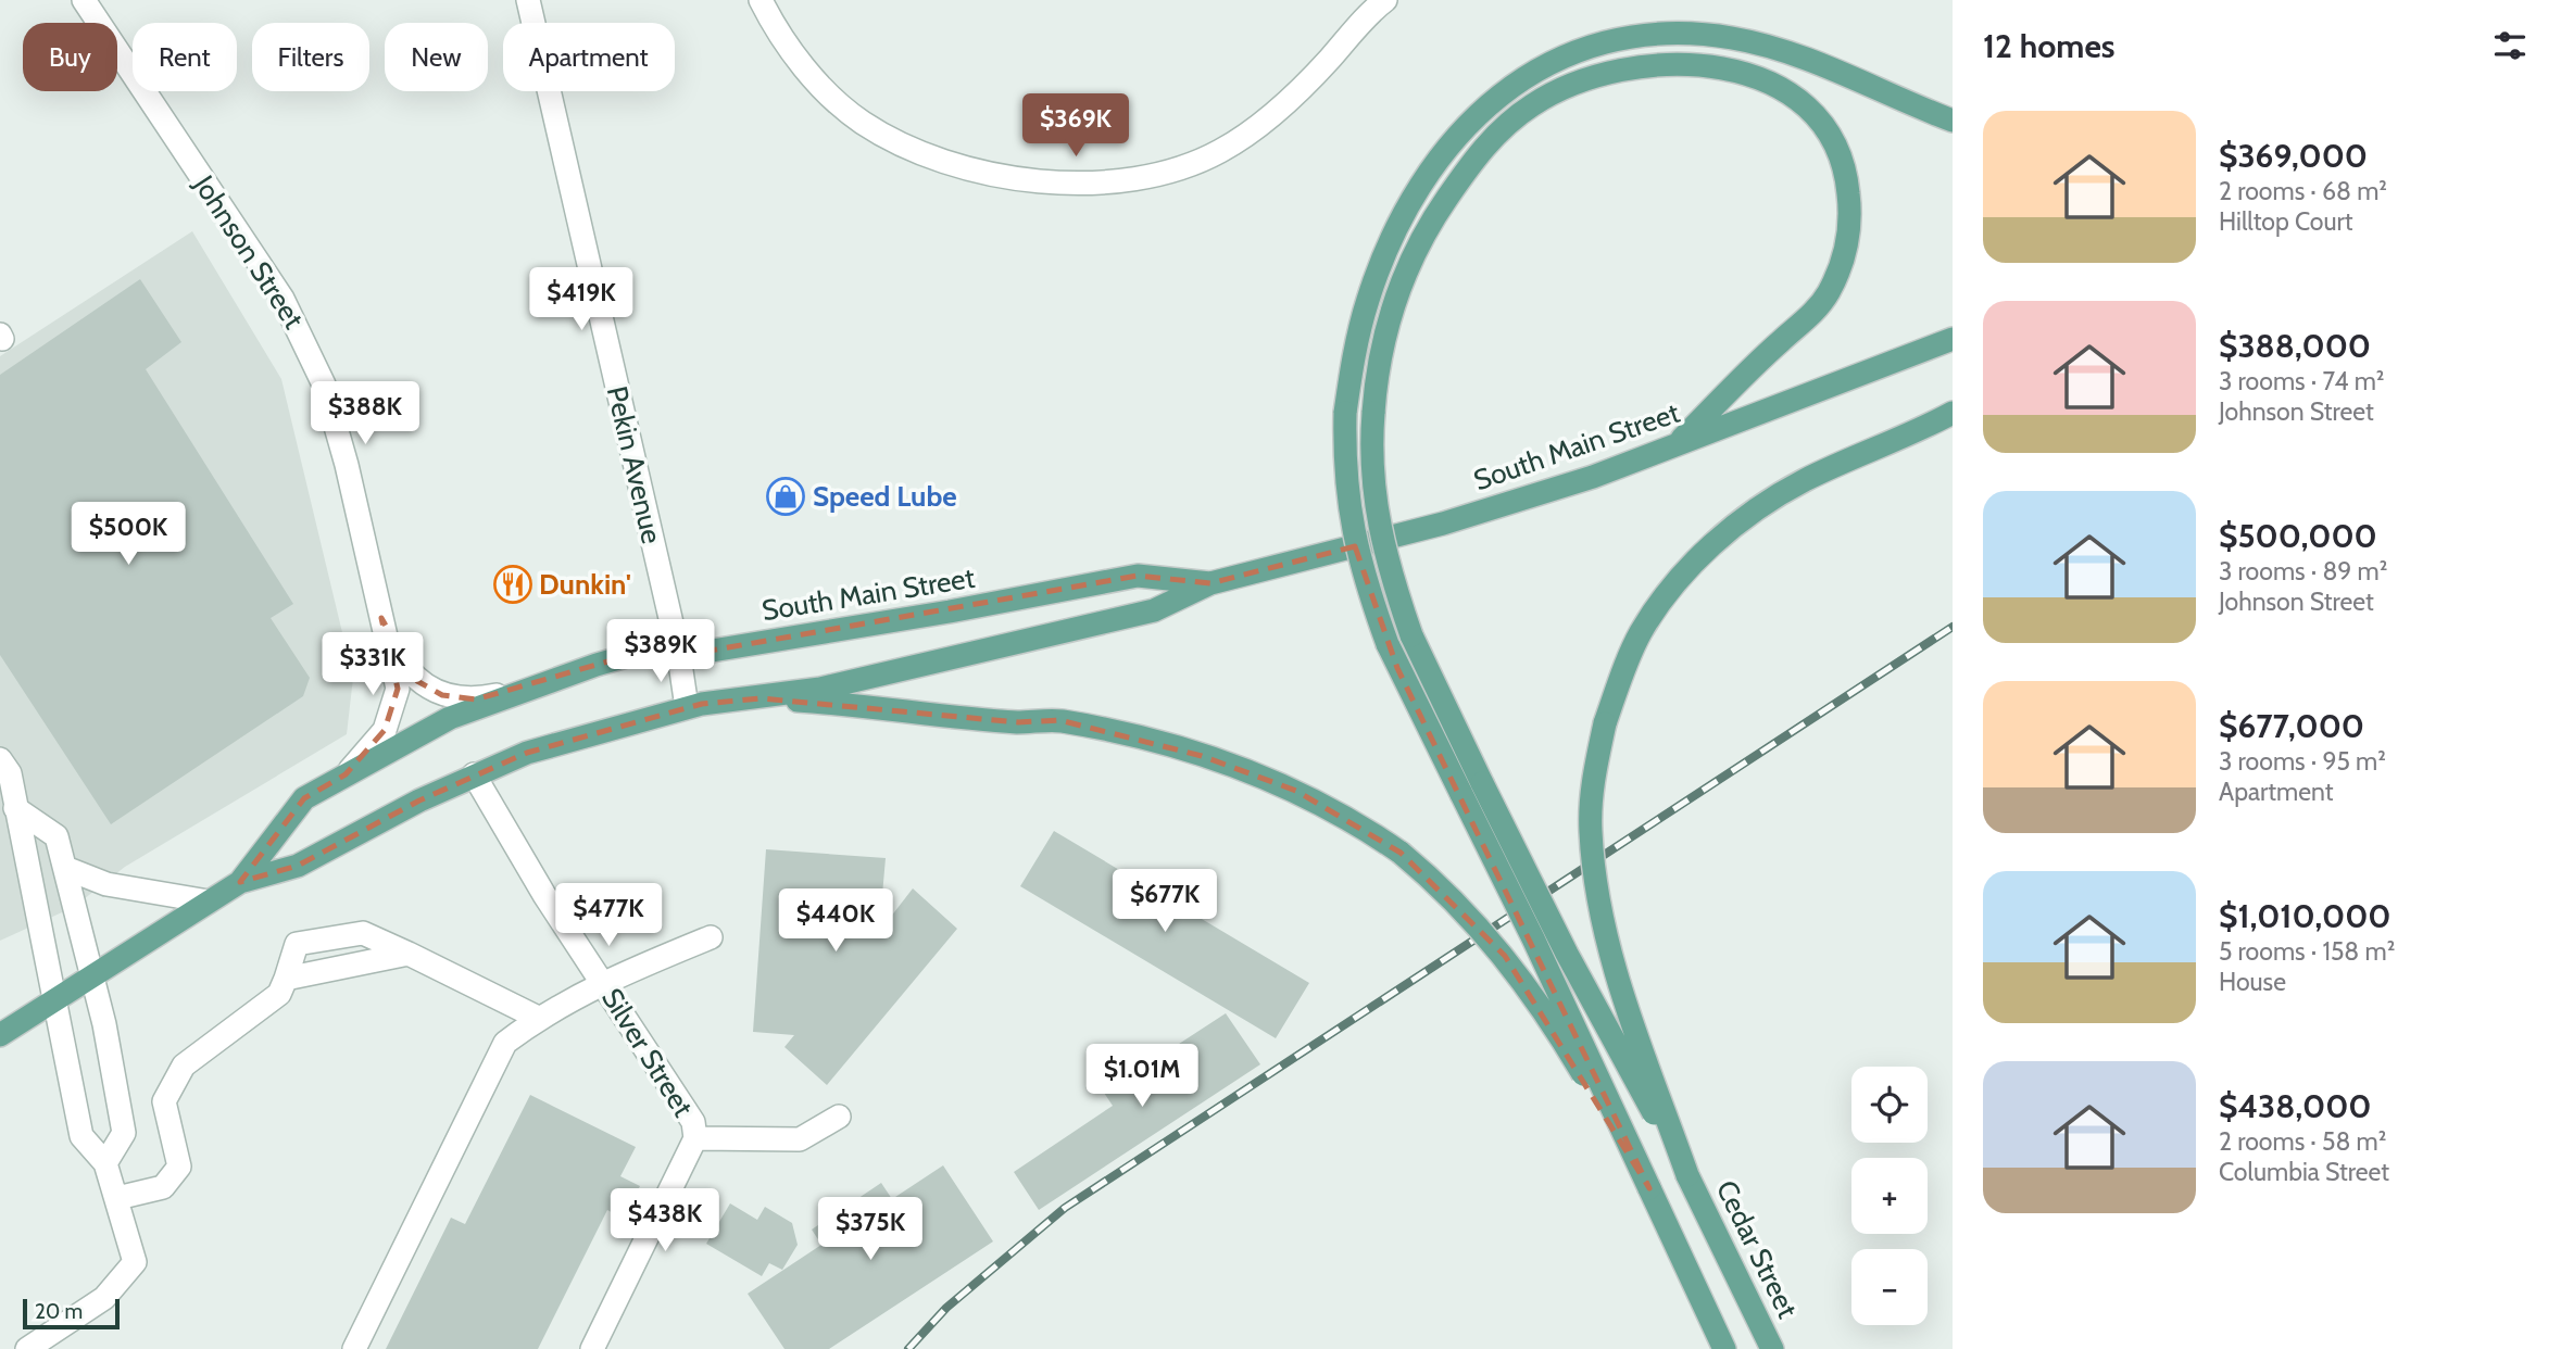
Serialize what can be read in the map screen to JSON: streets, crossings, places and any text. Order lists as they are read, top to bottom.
{
  "streets": {
    "main road": ["South Main Street", "Cedar Street"],
    "street": ["Johnson Street", "Pekin Avenue", "Silver Street"]
  },
  "crossings": [
    ["Johnson Street", "South Main Street"],
    ["South Main Street", "Pekin Avenue"],
    ["South Main Street", "Silver Street"]
  ],
  "places": {
    "shop": ["Speed Lube"],
    "restaurant": ["Dunkin'"]
  },
  "scale_bar": "20 m",
  "page": {
    "heading": "12 homes",
    "chip": [
      "Buy",
      "Rent",
      "Filters",
      "New",
      "Apartment"
    ],
    "list": [
      {
        "name": "$369,000",
        "note": "2 rooms · 68 m² · Hilltop Court"
      },
      {
        "name": "$388,000",
        "note": "3 rooms · 74 m² · Johnson Street"
      },
      {
        "name": "$500,000",
        "note": "3 rooms · 89 m² · Johnson Street"
      },
      {
        "name": "$677,000",
        "note": "3 rooms · 95 m² · Apartment"
      },
      {
        "name": "$1,010,000",
        "note": "5 rooms · 158 m² · House"
      },
      {
        "name": "$438,000",
        "note": "2 rooms · 58 m² · Columbia Street"
      }
    ],
    "price": [
      "$369K",
      "$419K",
      "$388K",
      "$500K",
      "$389K",
      "$331K",
      "$677K",
      "$477K",
      "$440K",
      "$1.01M",
      "$438K",
      "$375K"
    ],
    "map_buttons": ["+", "−"],
    "scale": "20 m"
  }
}
